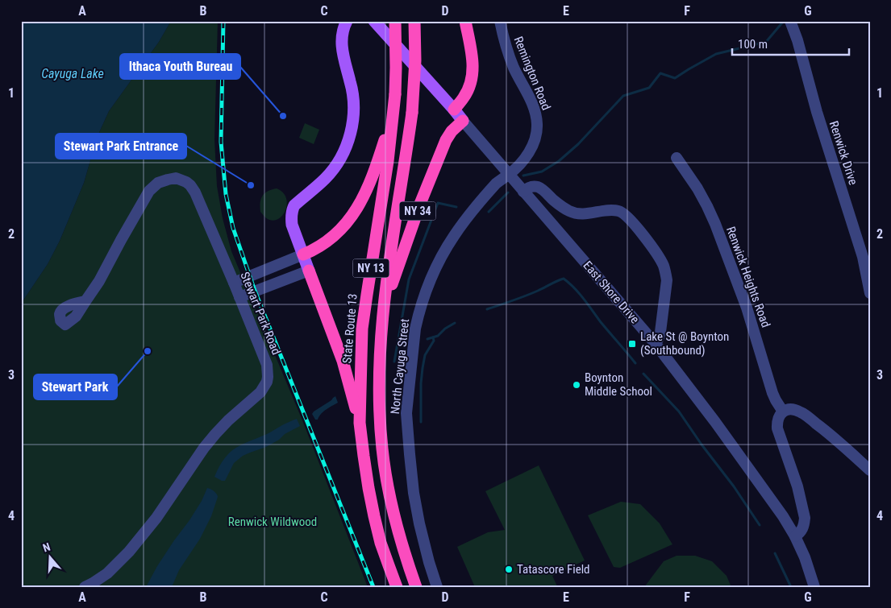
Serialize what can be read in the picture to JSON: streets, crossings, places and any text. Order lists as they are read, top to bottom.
{
  "streets": {
    "highway": ["NY 34", "NY 13", "State Route 13"],
    "main road": ["East Shore Drive"],
    "street": [
      "Remington Road",
      "Renwick Drive",
      "Renwick Heights Road",
      "Stewart Park Road",
      "North Cayuga Street"
    ]
  },
  "crossings": [
    ["Remington Road", "East Shore Drive"],
    ["Remington Road", "North Cayuga Street"],
    ["NY 34", "NY 13"],
    ["NY 34", "East Shore Drive"],
    ["East Shore Drive", "North Cayuga Street"]
  ],
  "water": ["Cayuga Lake"],
  "parks": ["Renwick Wildwood"],
  "places": {
    "other": [
      "Ithaca Youth Bureau",
      "Stewart Park Entrance",
      "Stewart Park",
      "Boynton Middle School",
      "Tatascore Field"
    ],
    "transit": ["Lake St @ Boynton (Southbound)"]
  },
  "scale_bar": "100 m",
  "north": "top",
  "grid": {
    "columns": [
      "A",
      "B",
      "C",
      "D",
      "E",
      "F",
      "G"
    ],
    "rows": [
      "1",
      "2",
      "3",
      "4"
    ]
  }
}
